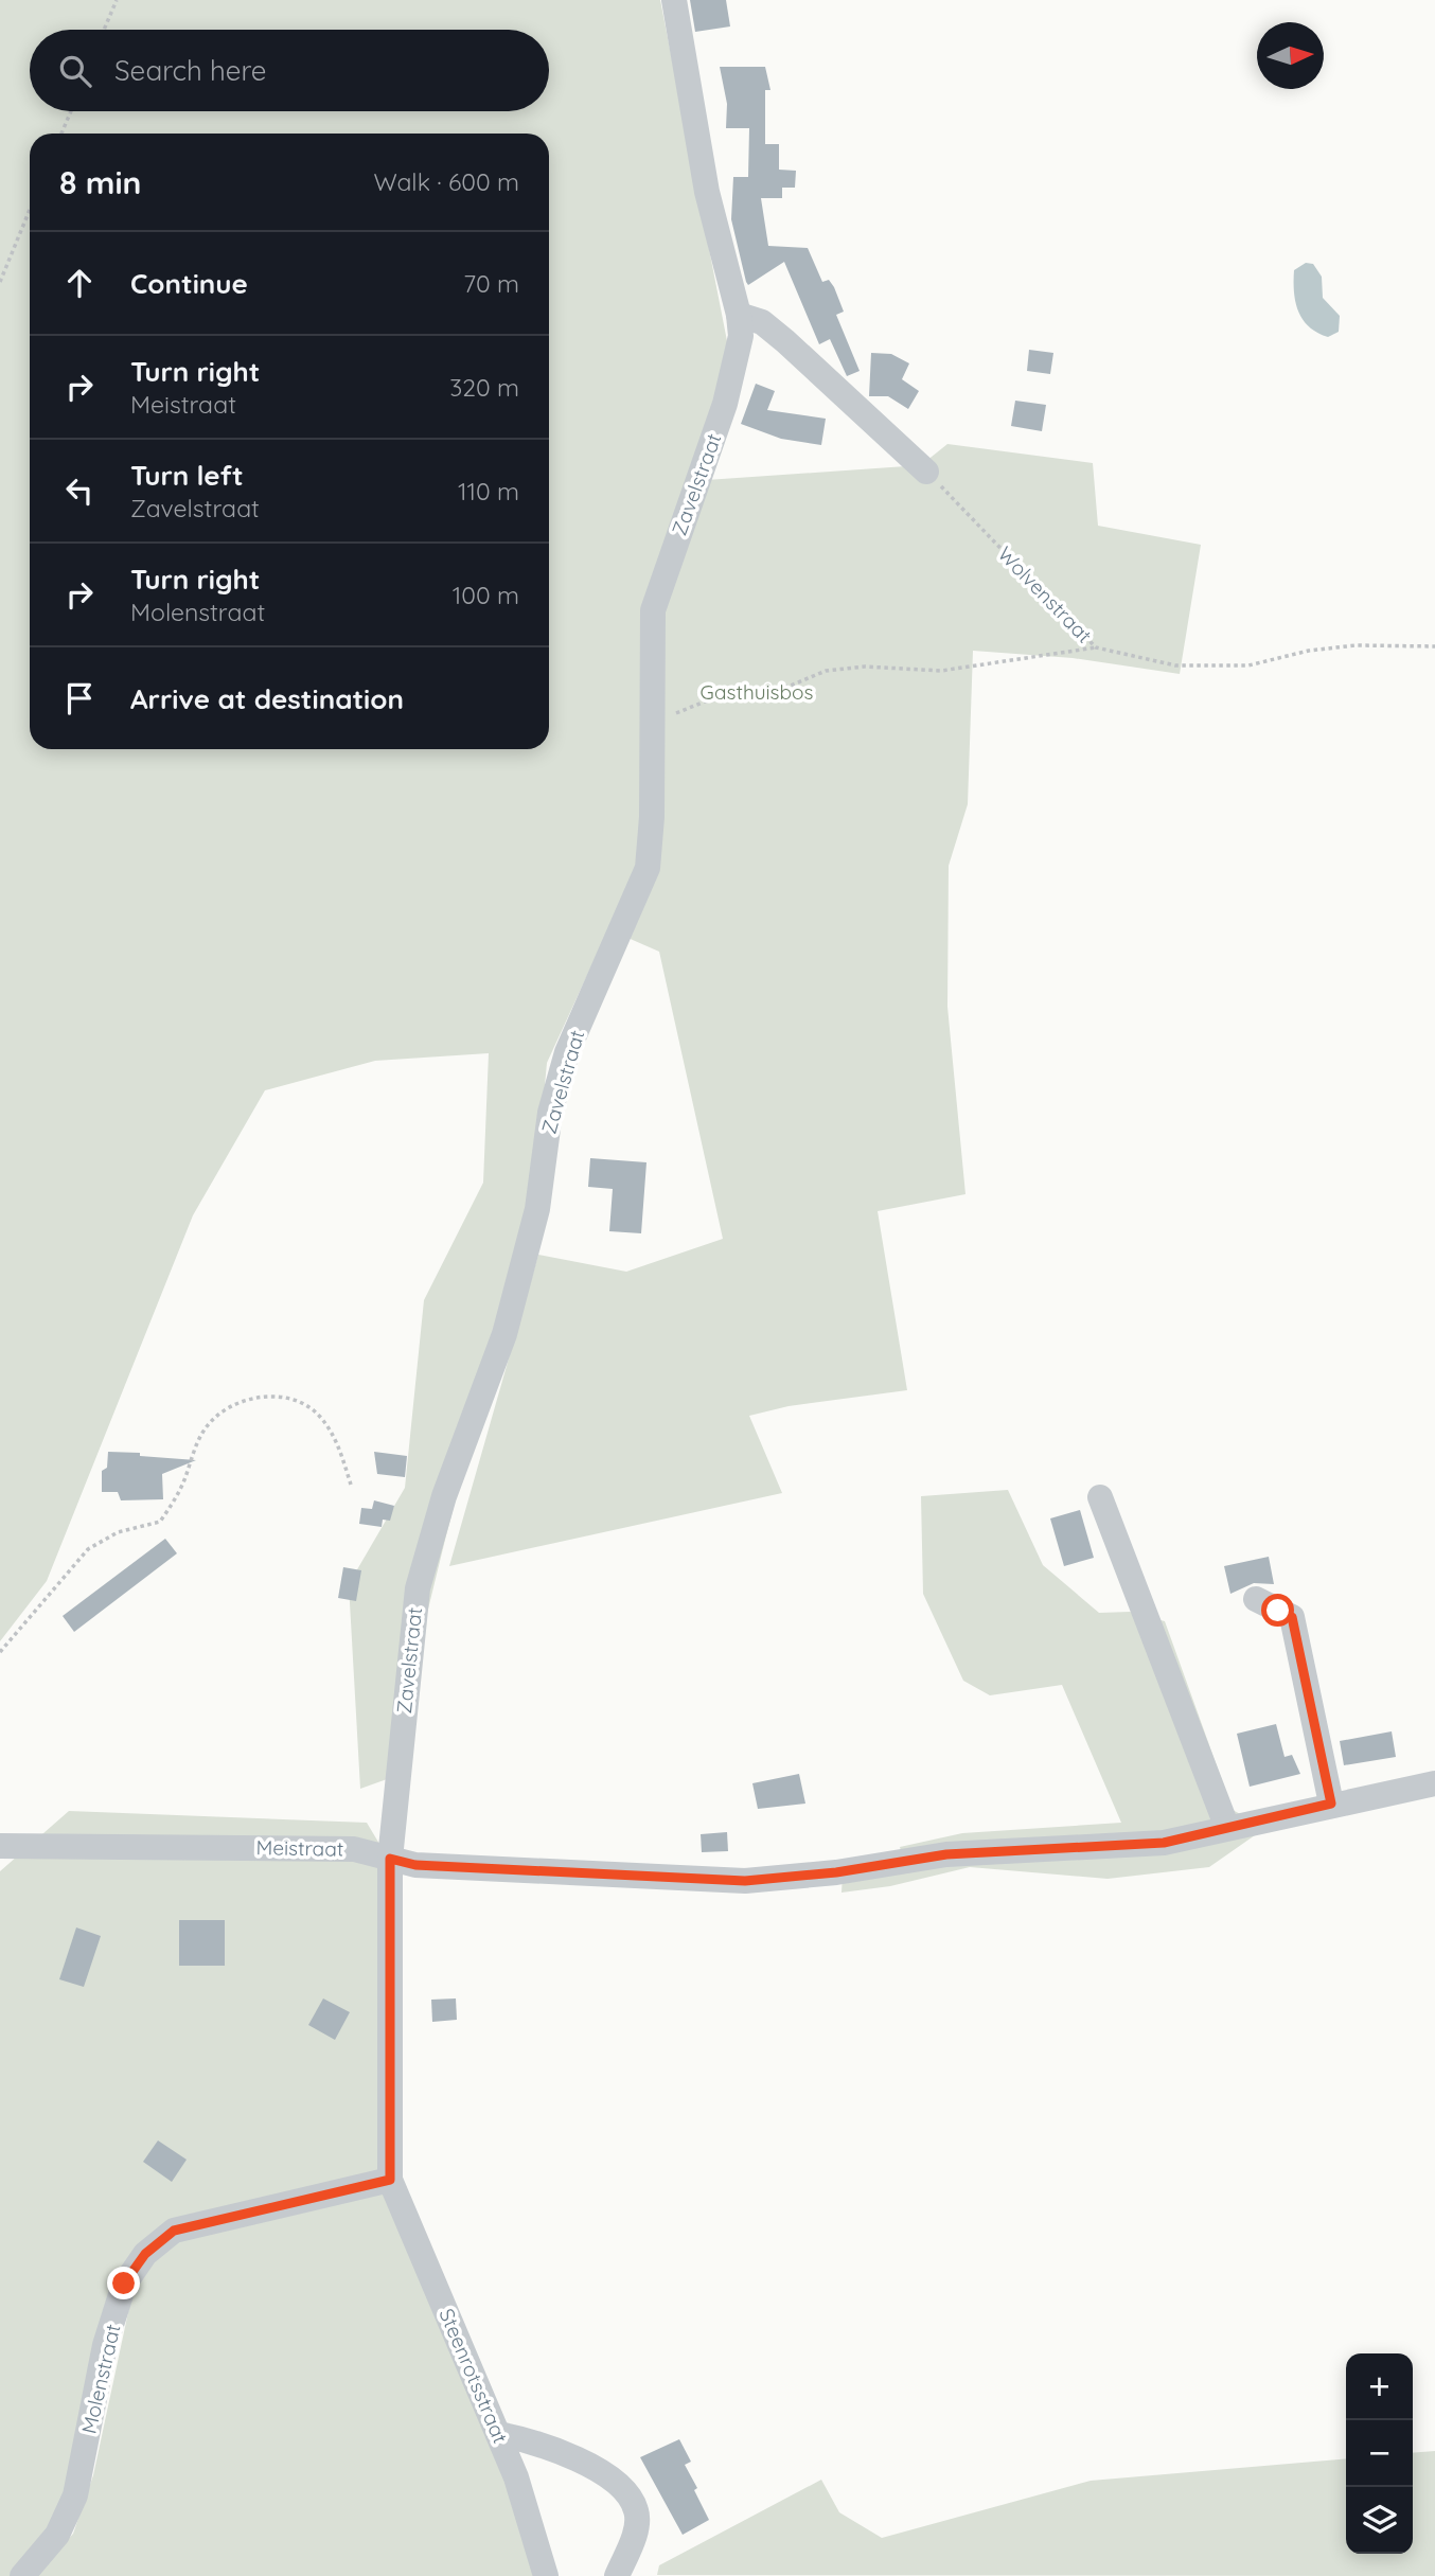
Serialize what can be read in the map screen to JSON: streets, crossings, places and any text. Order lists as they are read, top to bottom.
{
  "streets": {
    "street": [
      "Zavelstraat",
      "Meistraat",
      "Steenrotsstraat",
      "Molenstraat"
    ],
    "path": ["Wolvenstraat"]
  },
  "crossings": [
    ["Zavelstraat", "Meistraat"],
    ["Zavelstraat", "Steenrotsstraat"],
    ["Zavelstraat", "Molenstraat"],
    ["Steenrotsstraat", "Molenstraat"]
  ],
  "parks": ["Gasthuisbos"],
  "north": "right",
  "page": {
    "search": "Search here",
    "heading": ["8 min", "Walk · 600 m"],
    "list": [
      ["Continue", "70 m"],
      ["Turn right", "Meistraat", "320 m"],
      ["Turn left", "Zavelstraat", "110 m"],
      ["Turn right", "Molenstraat", "100 m"],
      "Arrive at destination"
    ],
    "map_buttons": ["+", "−"]
  }
}
